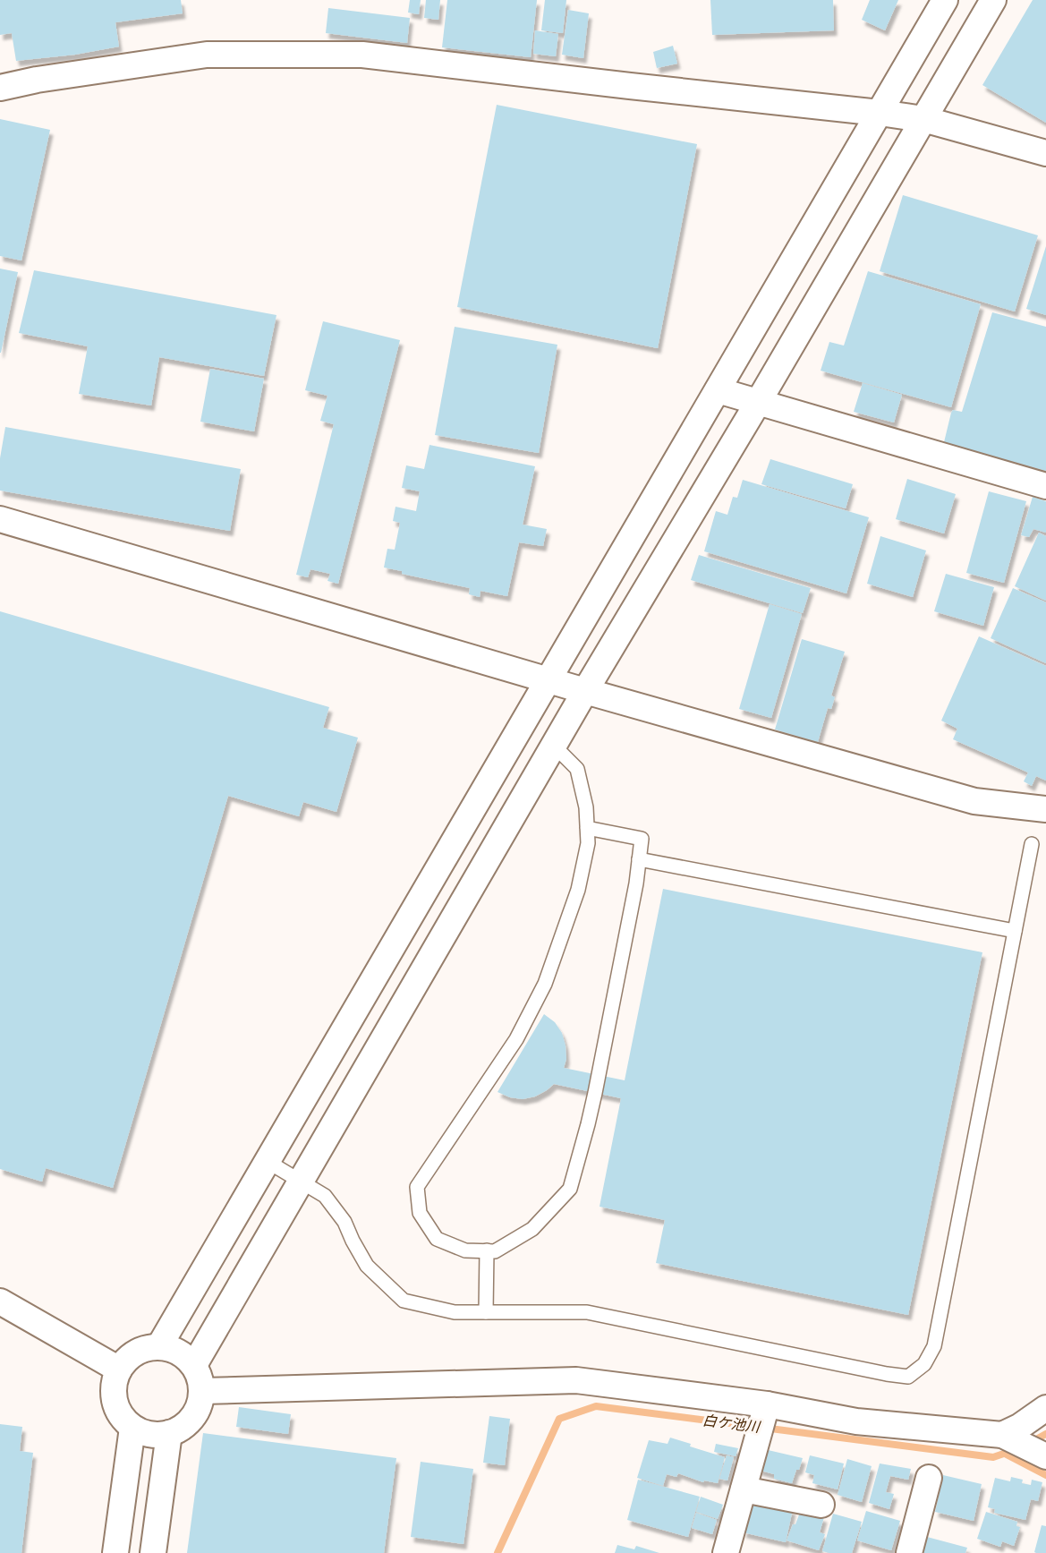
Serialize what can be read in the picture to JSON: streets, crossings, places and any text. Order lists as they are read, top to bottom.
{
  "water": ["白ケ池川"]
}
